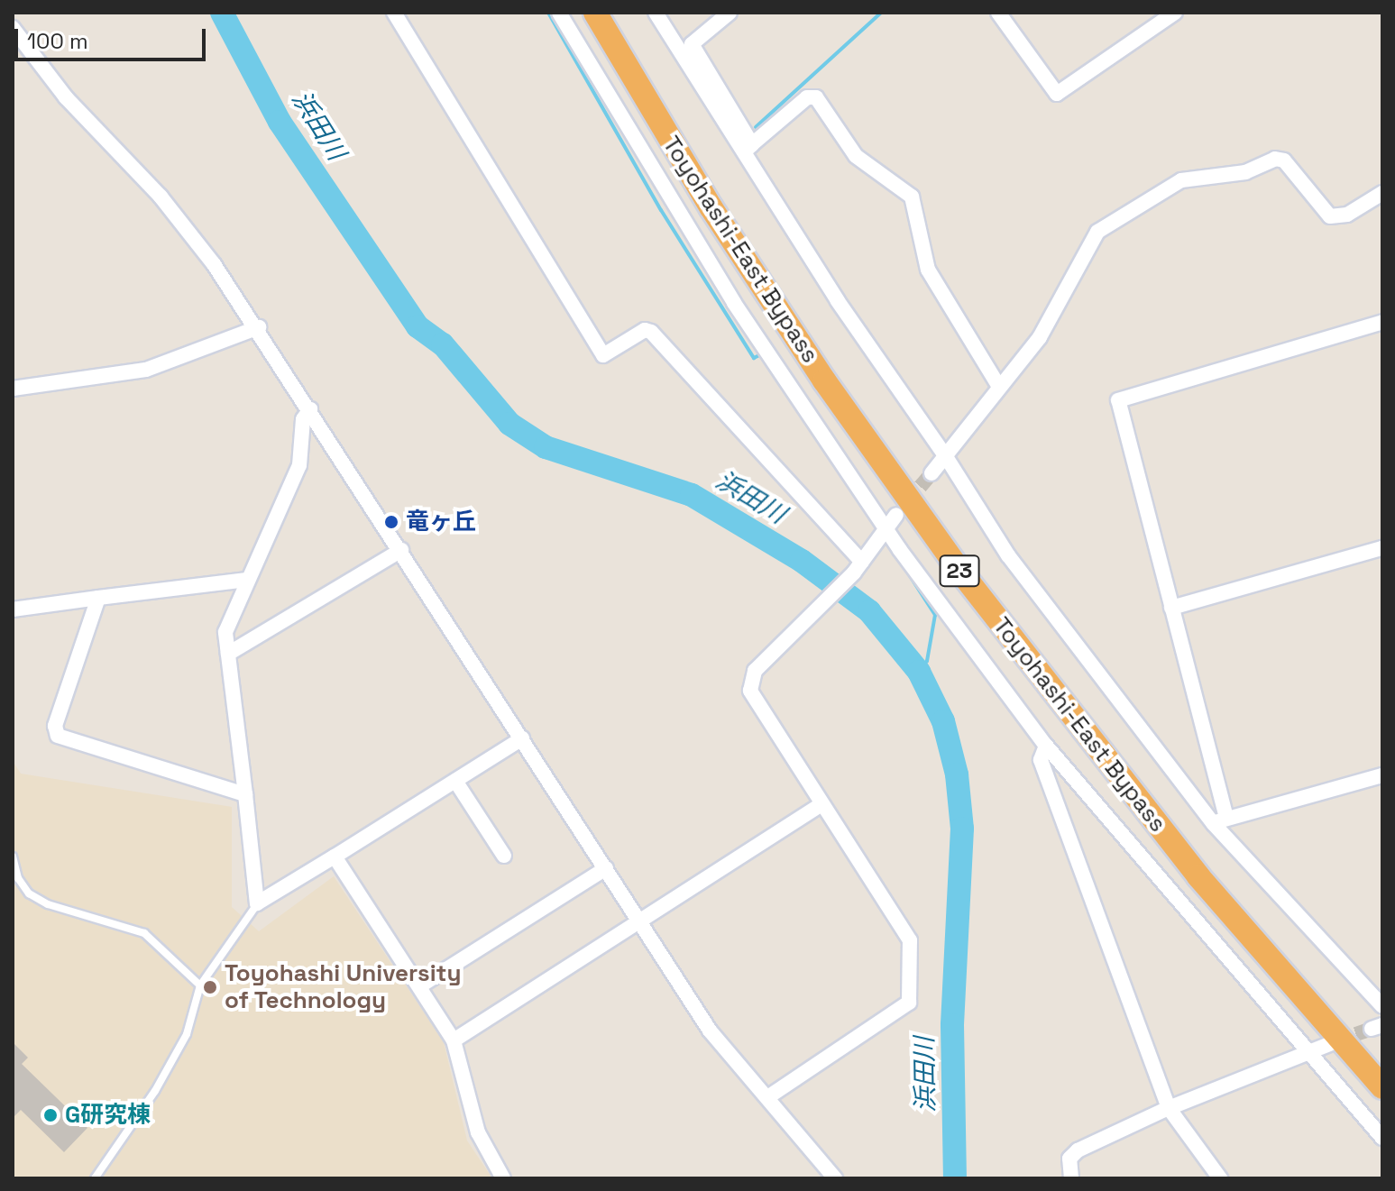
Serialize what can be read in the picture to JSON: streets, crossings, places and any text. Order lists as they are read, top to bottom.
{
  "streets": {
    "highway": ["Toyohashi-East Bypass", "23"]
  },
  "water": ["浜田川"],
  "places": ["竜ヶ丘", "Toyohashi University of Technology", "G研究棟"],
  "scale_bar": "100 m"
}
